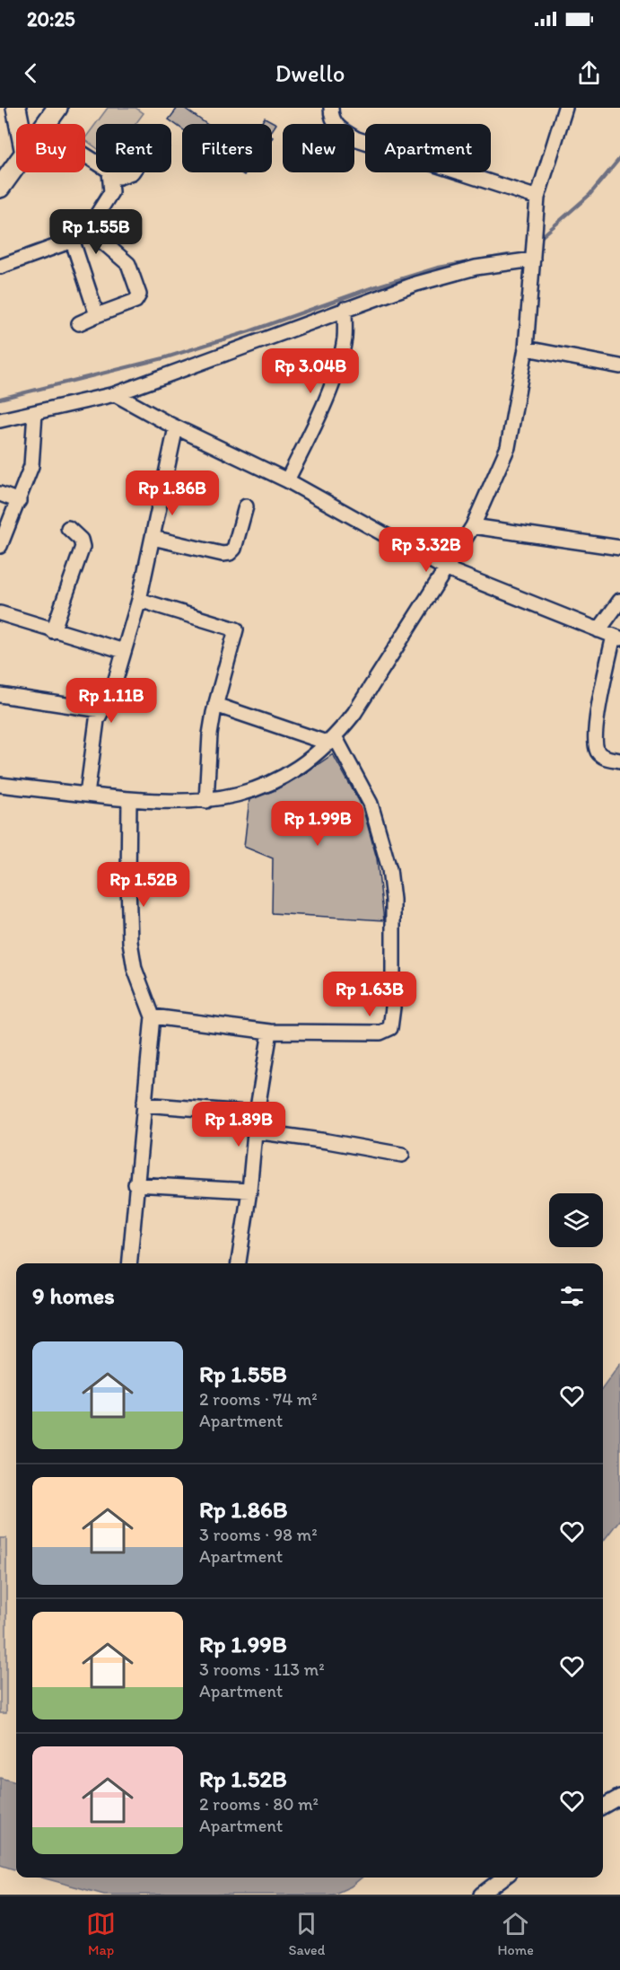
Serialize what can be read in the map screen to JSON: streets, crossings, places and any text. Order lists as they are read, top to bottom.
{
  "page": {
    "status": "20:25",
    "header": "Dwello",
    "chip": [
      "Buy",
      "Rent",
      "Filters",
      "New",
      "Apartment"
    ],
    "price": [
      "Rp 1.55B",
      "Rp 3.04B",
      "Rp 1.86B",
      "Rp 3.32B",
      "Rp 1.11B",
      "Rp 1.99B",
      "Rp 1.52B",
      "Rp 1.63B",
      "Rp 1.89B"
    ],
    "heading": "9 homes",
    "list": [
      {
        "name": "Rp 1.55B",
        "note": "2 rooms · 74 m² · Apartment"
      },
      {
        "name": "Rp 1.86B",
        "note": "3 rooms · 98 m² · Apartment"
      },
      {
        "name": "Rp 1.99B",
        "note": "3 rooms · 113 m² · Apartment"
      },
      {
        "name": "Rp 1.52B",
        "note": "2 rooms · 80 m² · Apartment"
      }
    ],
    "tabs": ["Map", "Saved", "Home"]
  }
}
